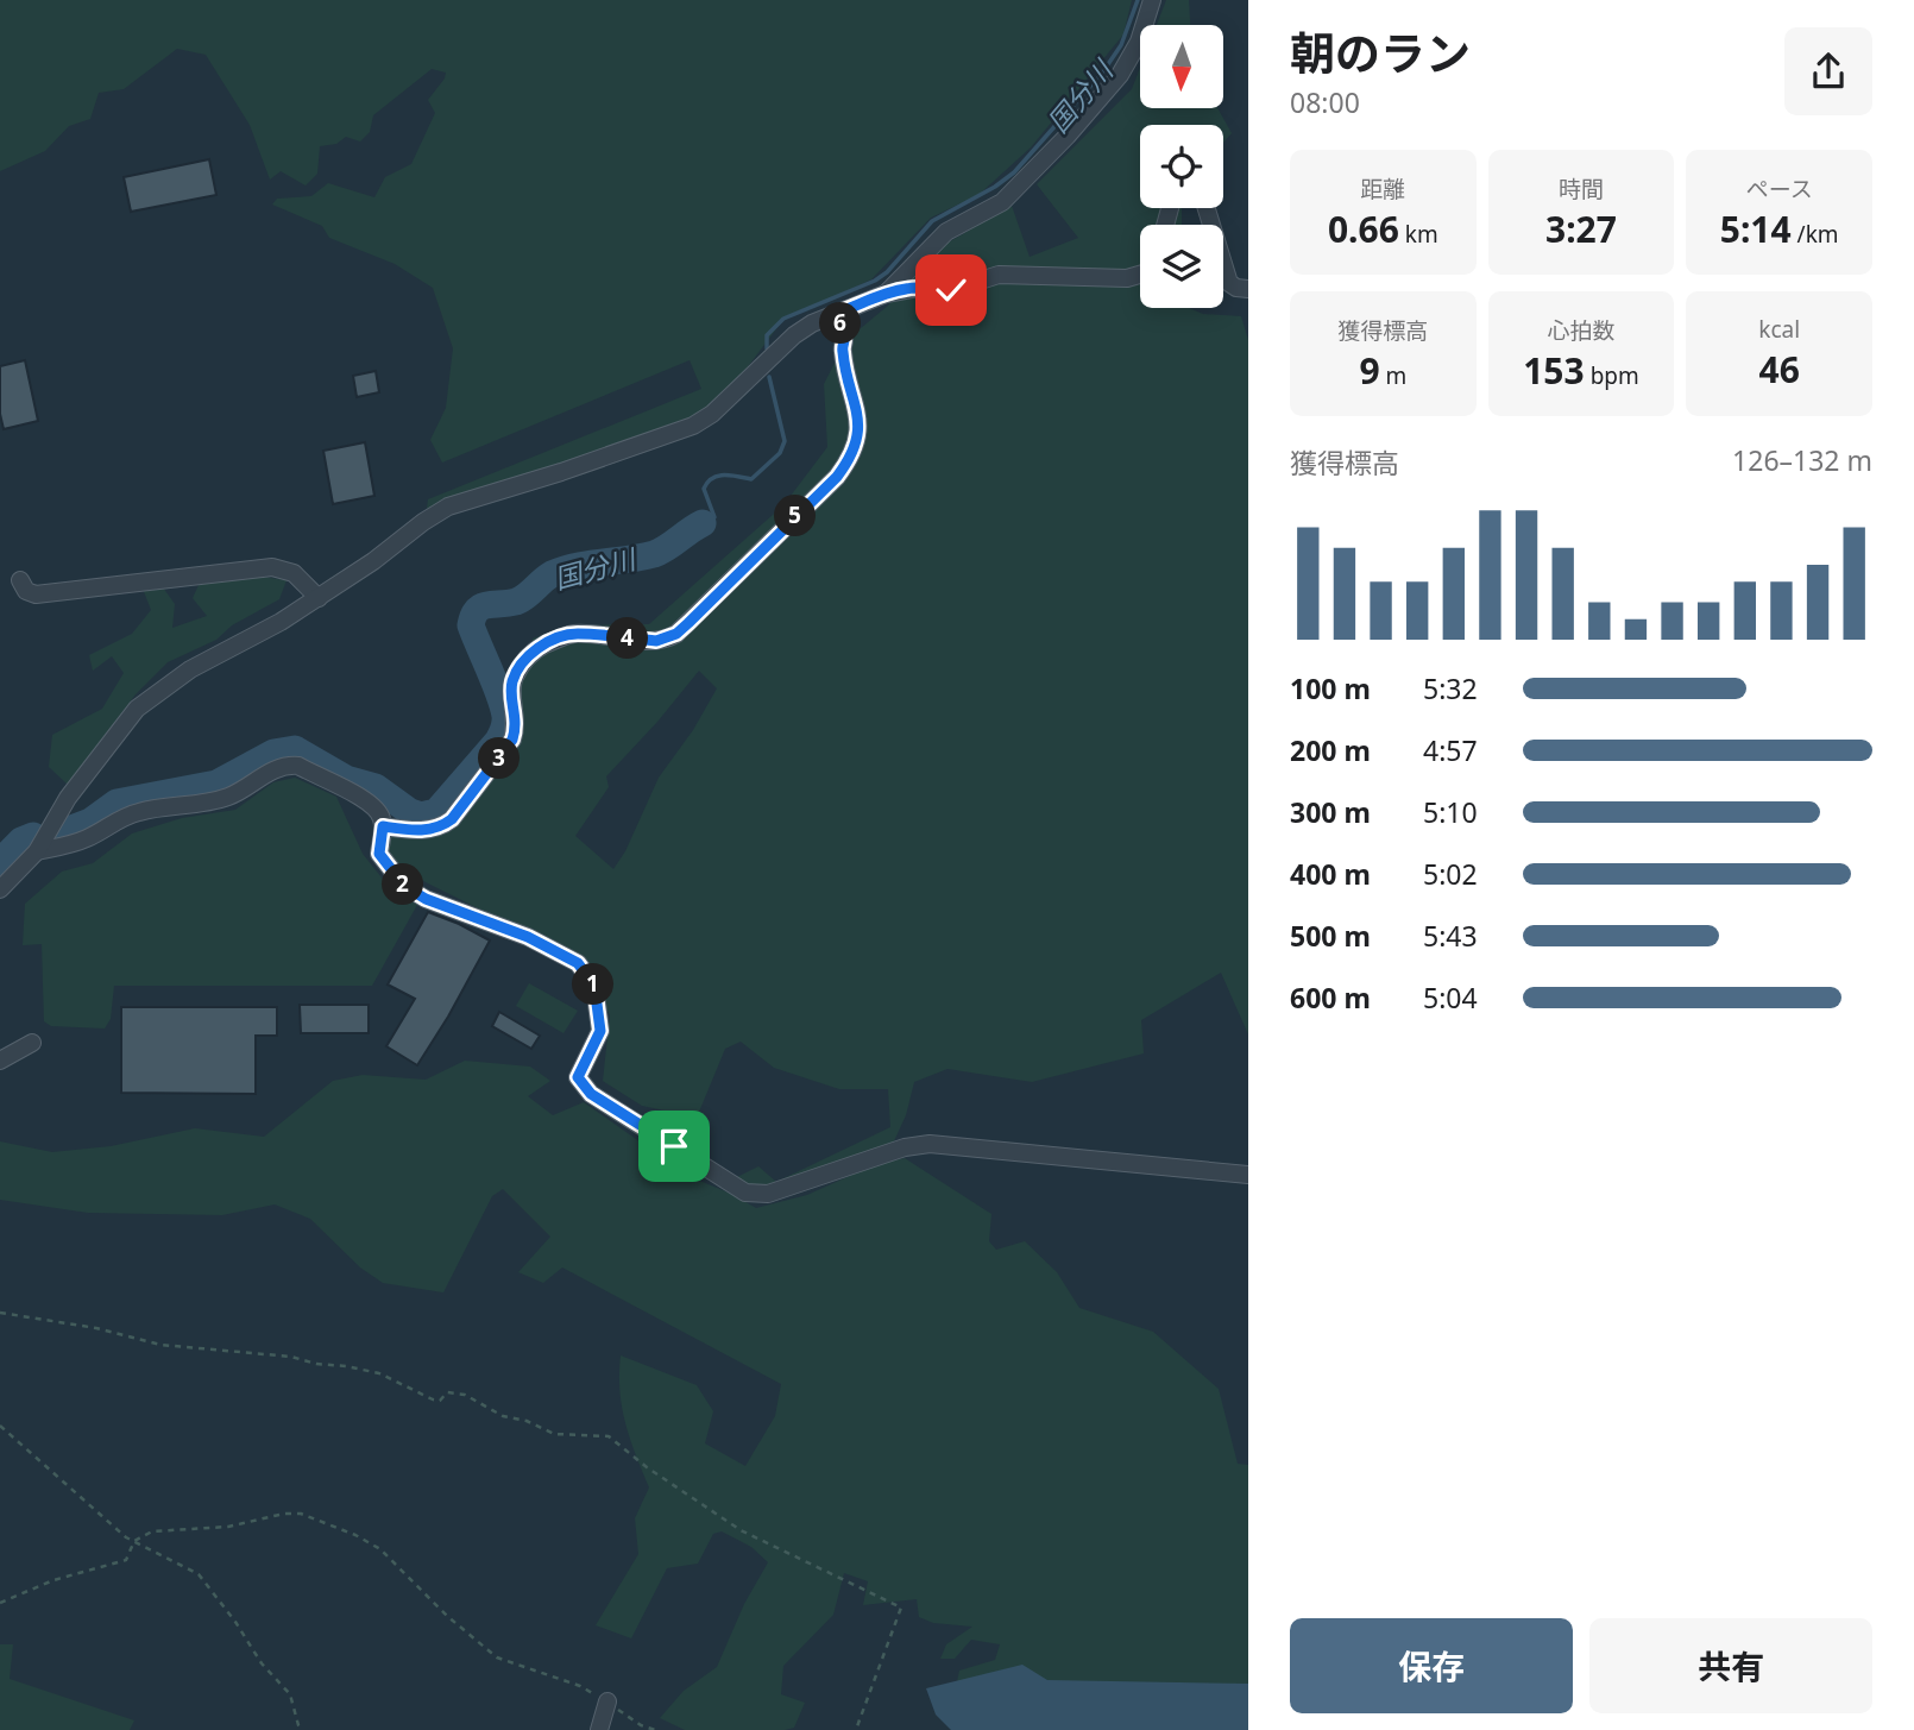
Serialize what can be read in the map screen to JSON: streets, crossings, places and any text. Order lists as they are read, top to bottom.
{
  "water": ["国分川"],
  "north": "bottom",
  "page": {
    "heading": ["朝のラン", "08:00"],
    "stats": [
      ["距離", "0.66 km"],
      ["時間", "3:27"],
      ["ペース", "5:14 /km"],
      ["獲得標高", "9 m"],
      ["心拍数", "153 bpm"],
      ["kcal", "46"]
    ],
    "pins": [
      "6",
      "5",
      "4",
      "3",
      "2",
      "1"
    ],
    "chart": ["獲得標高", "126–132 m"],
    "list": [
      {
        "name": "100 m",
        "note": "5:32"
      },
      {
        "name": "200 m",
        "note": "4:57"
      },
      {
        "name": "300 m",
        "note": "5:10"
      },
      {
        "name": "400 m",
        "note": "5:02"
      },
      {
        "name": "500 m",
        "note": "5:43"
      },
      {
        "name": "600 m",
        "note": "5:04"
      }
    ],
    "buttons": ["保存", "共有"]
  }
}
